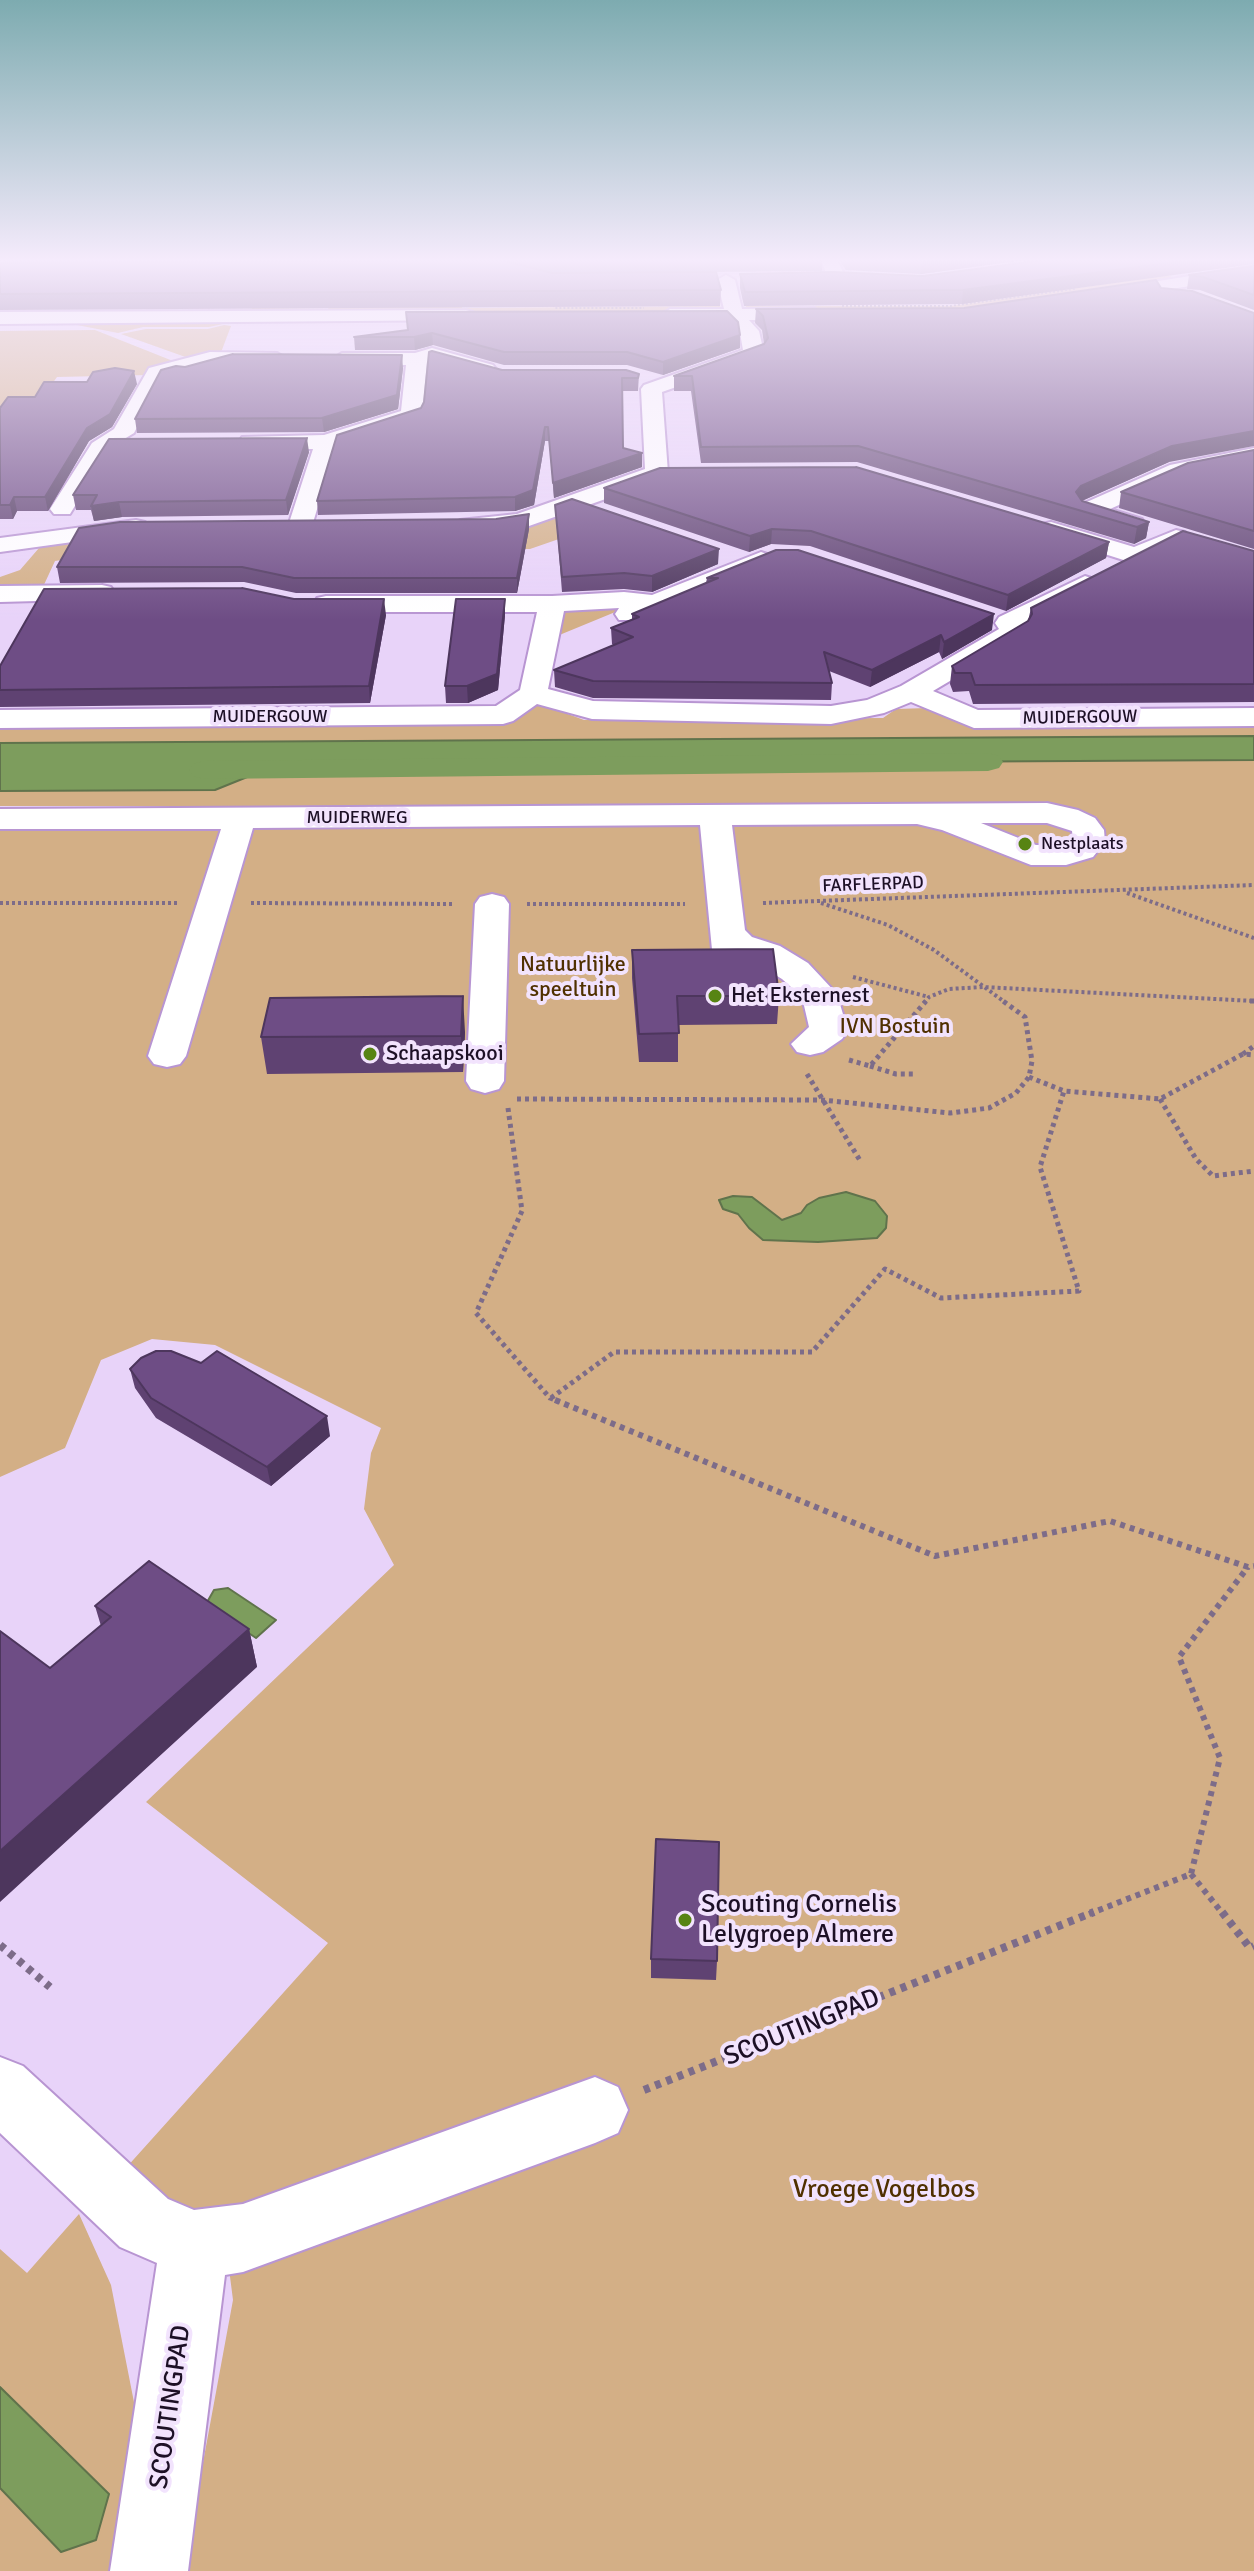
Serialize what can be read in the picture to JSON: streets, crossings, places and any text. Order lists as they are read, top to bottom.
{
  "streets": {
    "street": ["MUIDERGOUW", "MUIDERWEG", "SCOUTINGPAD"],
    "path": ["FARFLERPAD"]
  },
  "parks": ["Natuurlijke speeltuin", "IVN Bostuin", "Vroege Vogelbos"],
  "places": [
    "Nestplaats",
    "Het Eksternest",
    "Schaapskooi",
    "Scouting Cornelis Lelygroep Almere"
  ]
}
